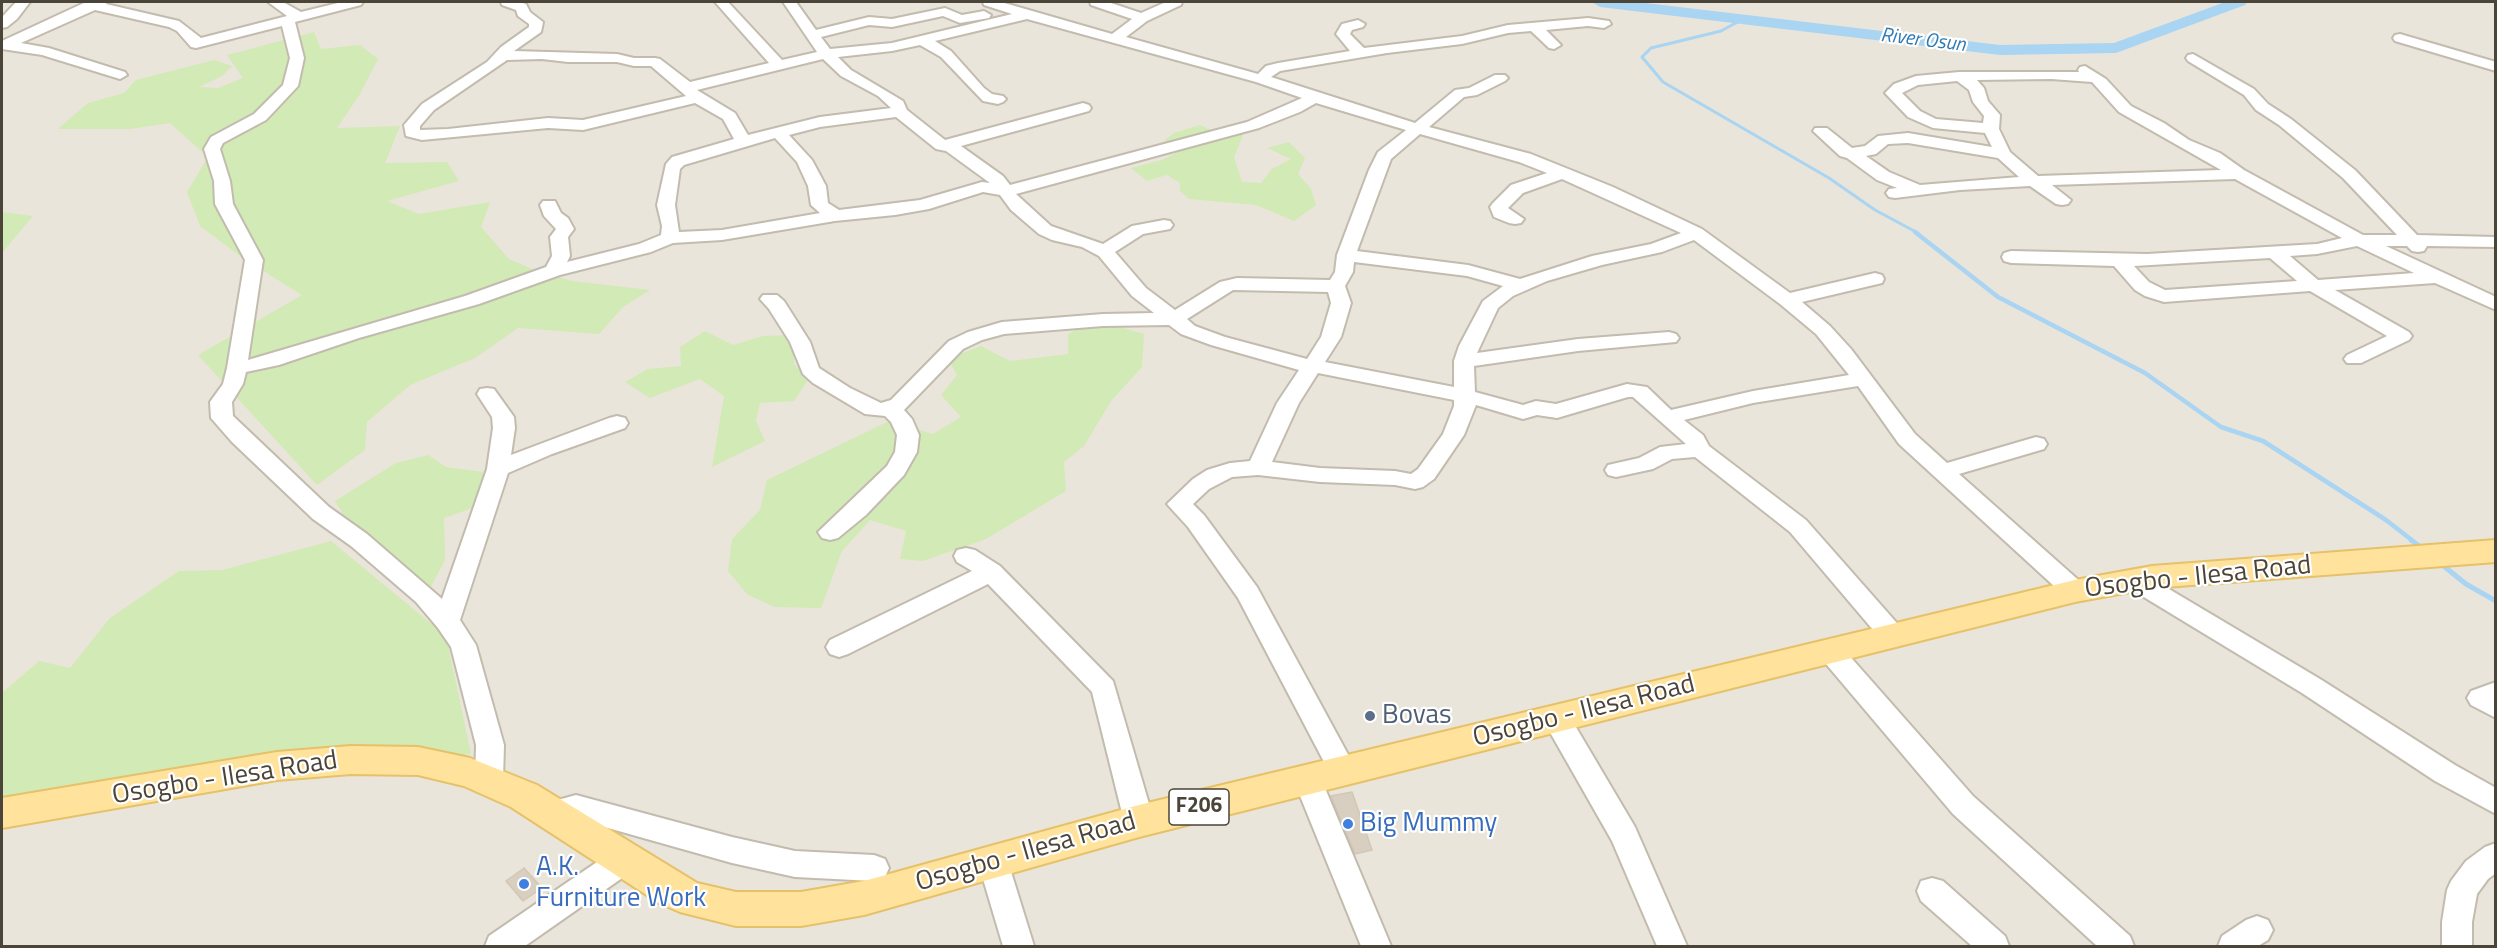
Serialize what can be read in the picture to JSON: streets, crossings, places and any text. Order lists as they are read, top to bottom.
{
  "streets": {
    "main road": ["Osogbo - Ilesa Road", "F206"]
  },
  "water": ["River Osun"],
  "places": ["Bovas", "Big Mummy", "A.K. Furniture Work"]
}
